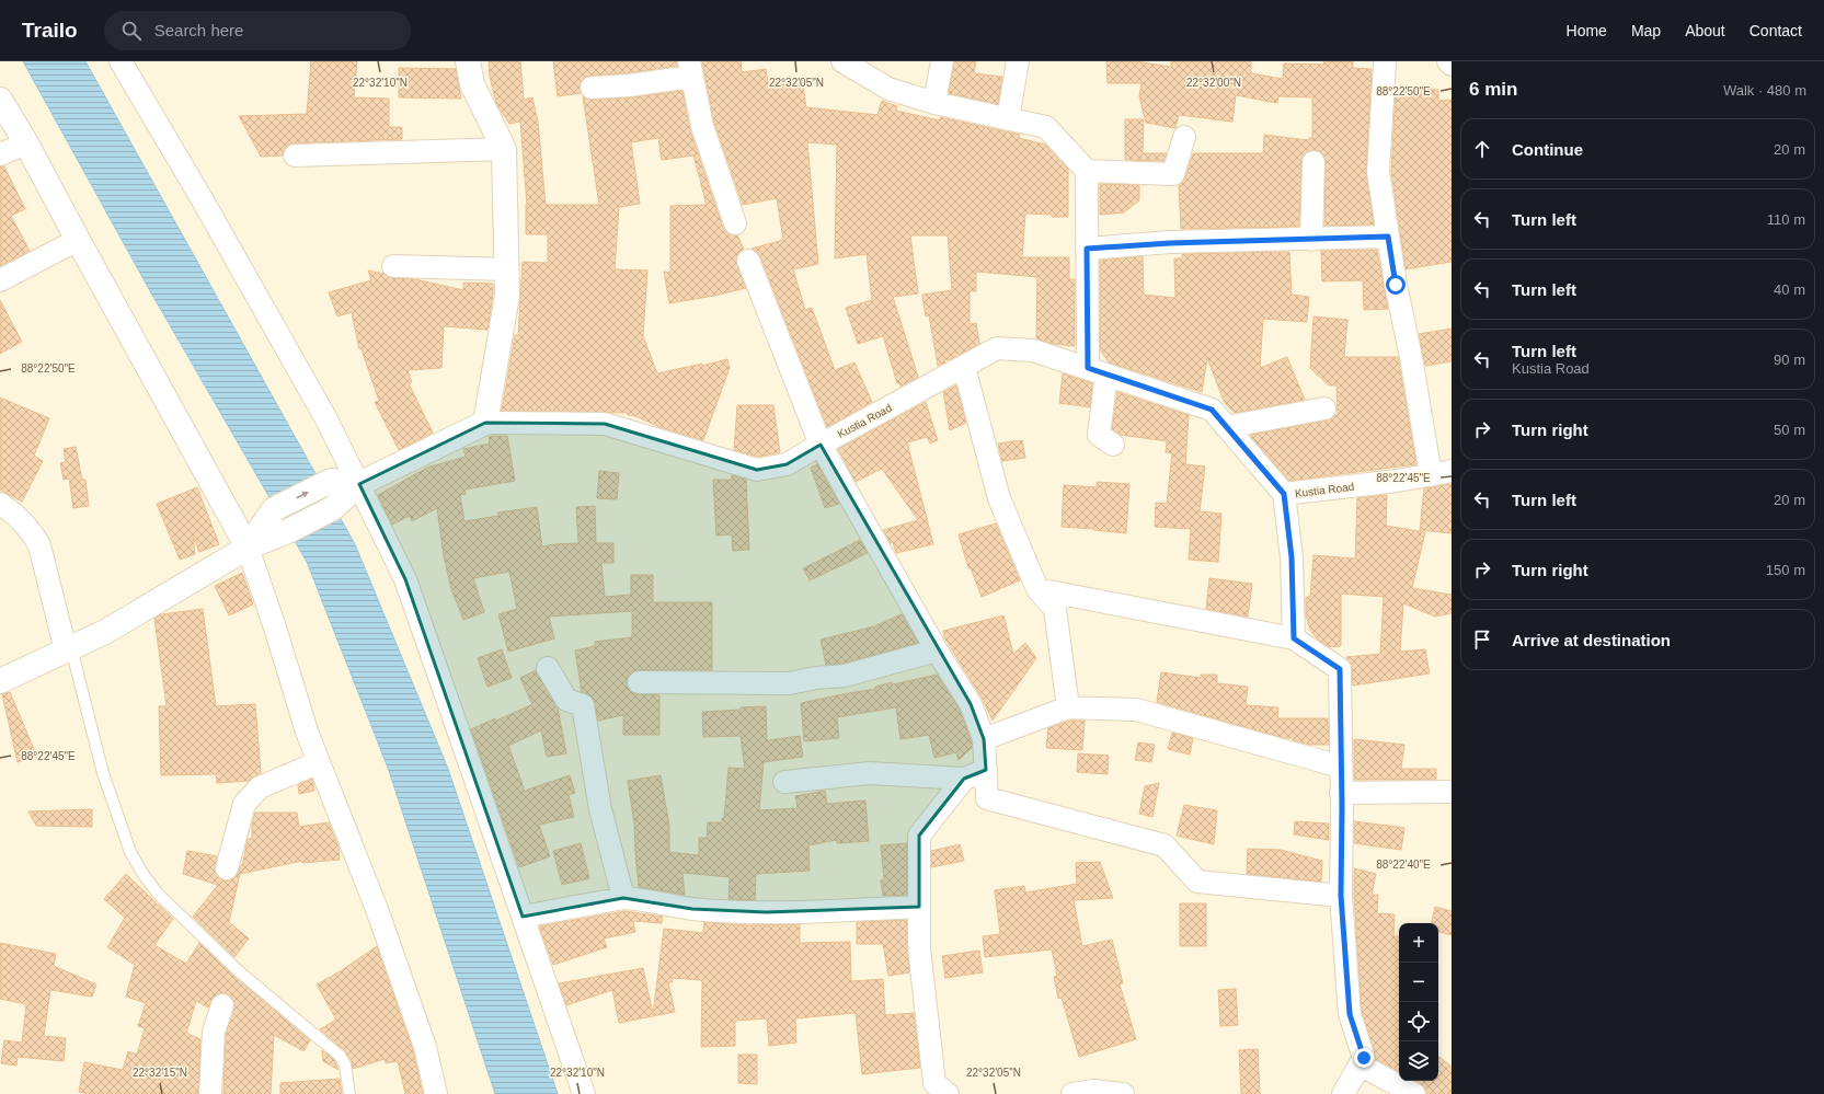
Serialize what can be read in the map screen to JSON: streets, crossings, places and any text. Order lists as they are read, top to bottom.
{
  "streets": {
    "street": ["Kustia Road"]
  },
  "page": {
    "header": "Trailo",
    "search": "Search here",
    "nav": [
      "Home",
      "Map",
      "About",
      "Contact"
    ],
    "heading": ["6 min", "Walk · 480 m"],
    "list": [
      ["Continue", "20 m"],
      ["Turn left", "110 m"],
      ["Turn left", "40 m"],
      ["Turn left", "Kustia Road", "90 m"],
      ["Turn right", "50 m"],
      ["Turn left", "20 m"],
      ["Turn right", "150 m"],
      "Arrive at destination"
    ],
    "map_buttons": ["+", "−"]
  },
  "coordinates": [
    "22°32'10\"N",
    "22°32'05\"N",
    "22°32'00\"N",
    "88°22'50\"E",
    "88°22'45\"E",
    "88°22'40\"E",
    "22°32'15\"N"
  ]
}
